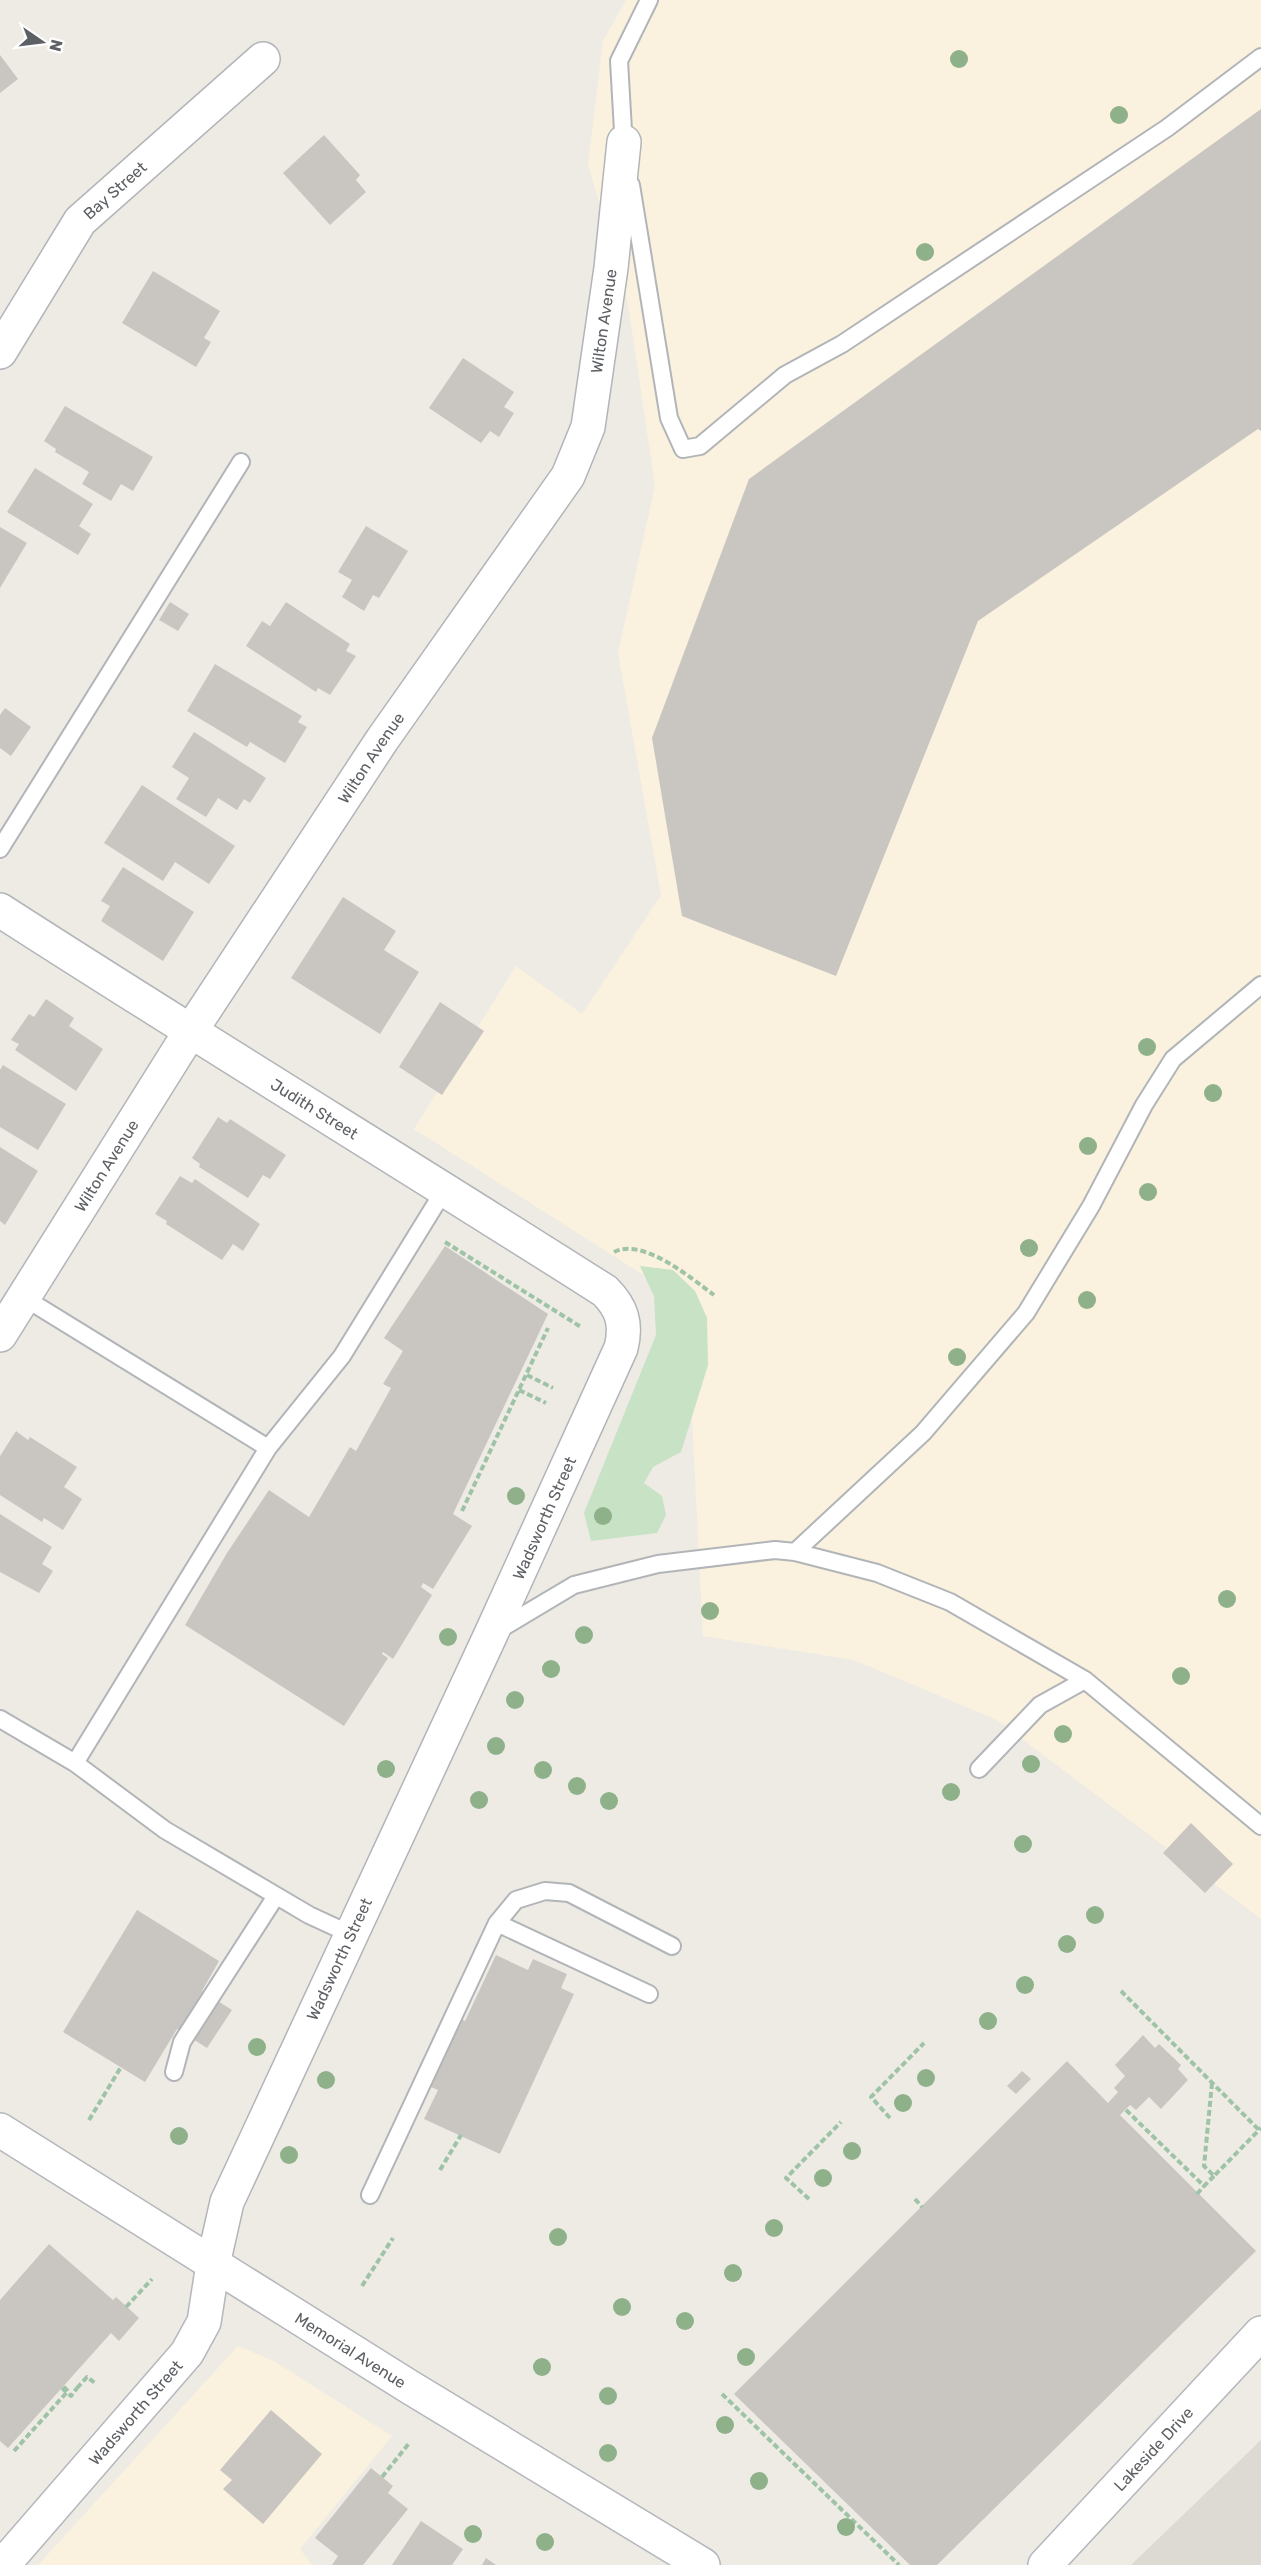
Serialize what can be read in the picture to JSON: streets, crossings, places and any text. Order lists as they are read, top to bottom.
{
  "streets": {
    "street": [
      "Bay Street",
      "Wilton Avenue",
      "Judith Street",
      "Wadsworth Street",
      "Memorial Avenue",
      "Lakeside Drive"
    ]
  },
  "crossings": [
    ["Wilton Avenue", "Judith Street"],
    ["Judith Street", "Wadsworth Street"],
    ["Wadsworth Street", "Memorial Avenue"]
  ],
  "north": "right"
}
